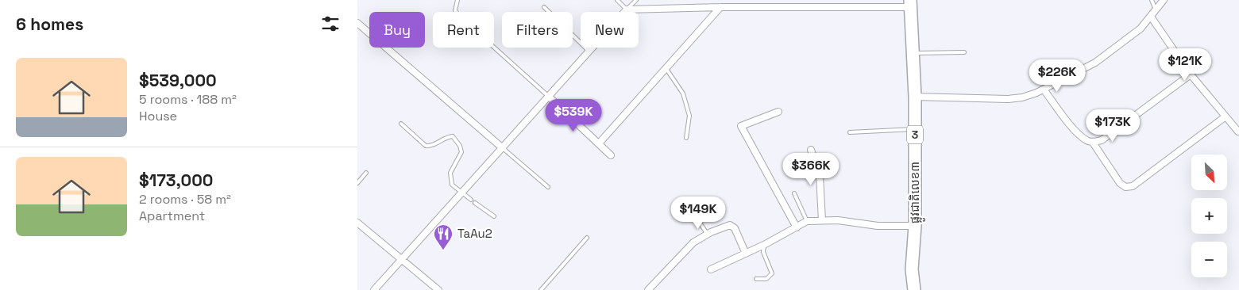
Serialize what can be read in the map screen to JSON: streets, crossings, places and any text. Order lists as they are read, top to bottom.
{
  "streets": {
    "highway": ["3", "ផ្លូវជាតិលេខ៣"]
  },
  "places": {
    "restaurant": ["TaAu2"]
  },
  "north": "bottom right",
  "page": {
    "heading": "6 homes",
    "chip": [
      "Buy",
      "Rent",
      "Filters",
      "New"
    ],
    "list": [
      {
        "name": "$539,000",
        "note": "5 rooms · 188 m² · House"
      },
      {
        "name": "$173,000",
        "note": "2 rooms · 58 m² · Apartment"
      }
    ],
    "price": [
      "$121K",
      "$226K",
      "$539K",
      "$173K",
      "$366K",
      "$149K"
    ],
    "map_buttons": ["+", "−"]
  }
}
